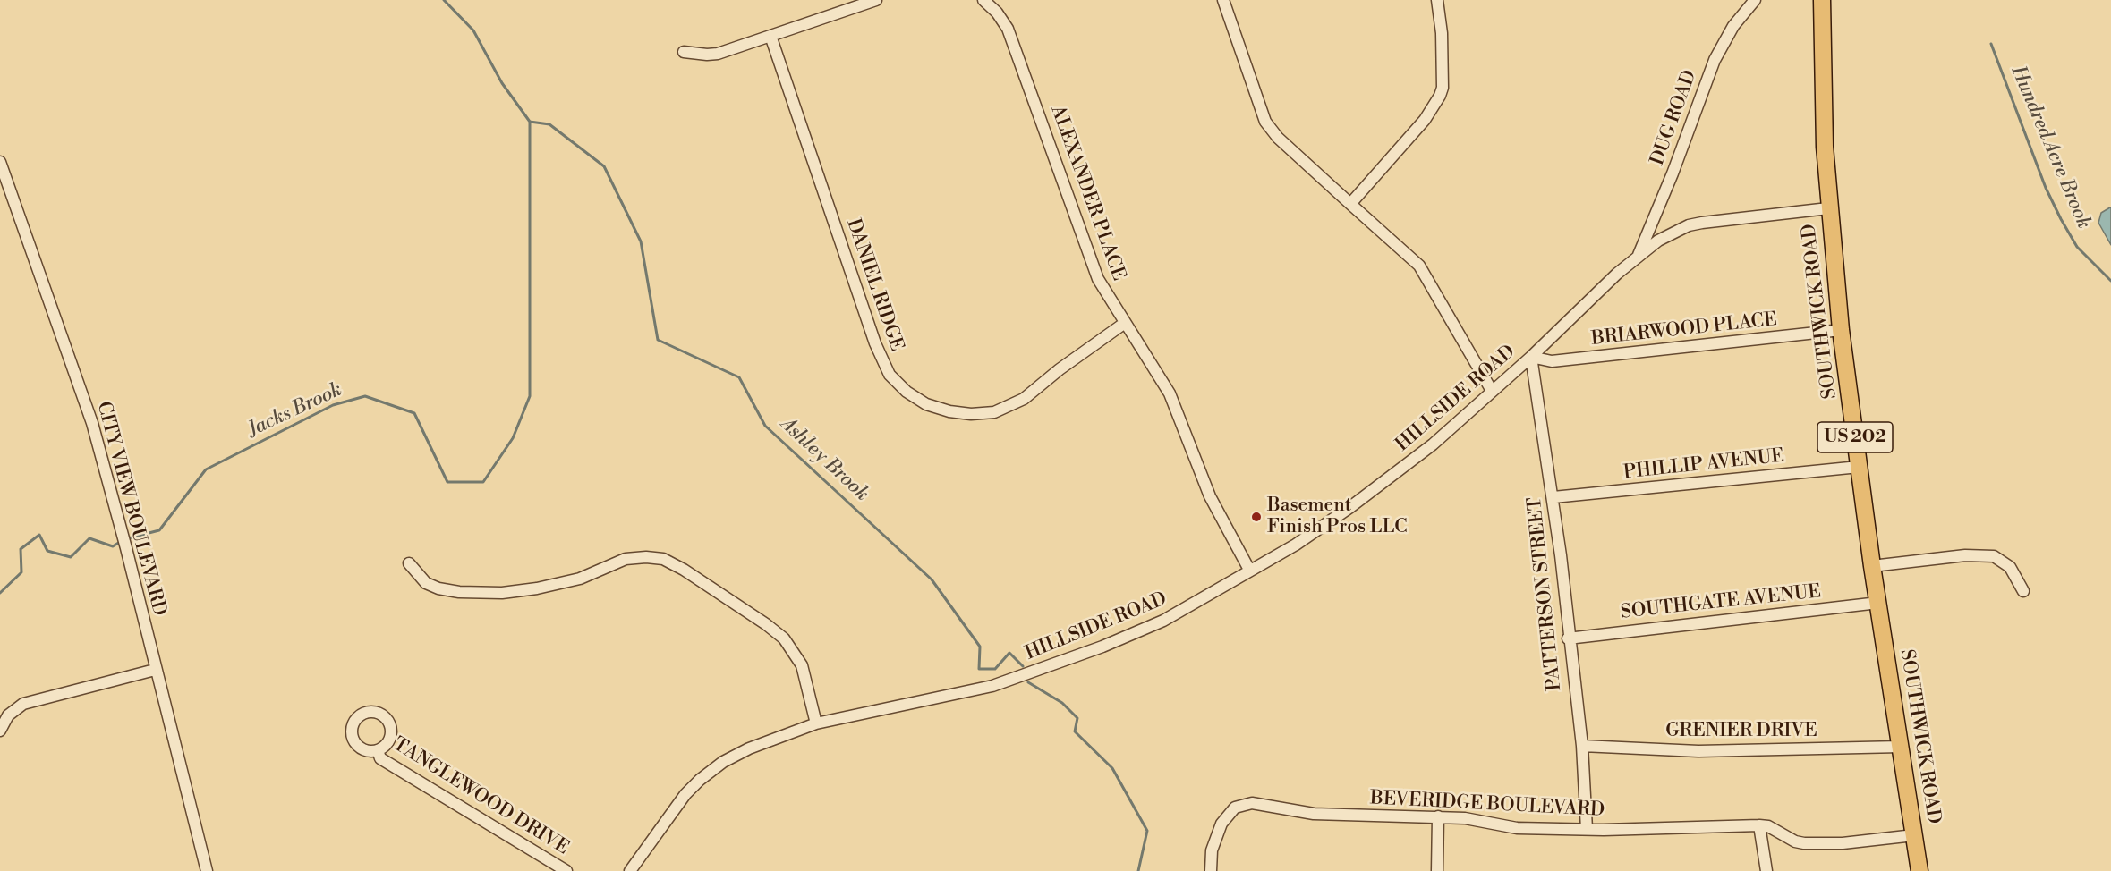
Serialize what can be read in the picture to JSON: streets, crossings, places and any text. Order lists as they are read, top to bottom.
{
  "streets": {
    "highway": ["SOUTHWICK ROAD", "US 202"],
    "street": [
      "DUG ROAD",
      "ALEXANDER PLACE",
      "DANIEL RIDGE",
      "BRIARWOOD PLACE",
      "HILLSIDE ROAD",
      "PHILLIP AVENUE",
      "CITY VIEW BOULEVARD",
      "PATTERSON STREET",
      "SOUTHGATE AVENUE",
      "GRENIER DRIVE",
      "TANGLEWOOD DRIVE",
      "BEVERIDGE BOULEVARD"
    ]
  },
  "crossings": [
    ["DUG ROAD", "HILLSIDE ROAD"],
    ["ALEXANDER PLACE", "DANIEL RIDGE"],
    ["ALEXANDER PLACE", "HILLSIDE ROAD"],
    ["SOUTHWICK ROAD", "BRIARWOOD PLACE"],
    ["SOUTHWICK ROAD", "HILLSIDE ROAD"],
    ["SOUTHWICK ROAD", "PHILLIP AVENUE"],
    ["SOUTHWICK ROAD", "SOUTHGATE AVENUE"],
    ["SOUTHWICK ROAD", "GRENIER DRIVE"],
    ["SOUTHWICK ROAD", "BEVERIDGE BOULEVARD"],
    ["BRIARWOOD PLACE", "HILLSIDE ROAD"],
    ["BRIARWOOD PLACE", "PATTERSON STREET"],
    ["HILLSIDE ROAD", "PATTERSON STREET"],
    ["PHILLIP AVENUE", "PATTERSON STREET"],
    ["PATTERSON STREET", "SOUTHGATE AVENUE"],
    ["PATTERSON STREET", "GRENIER DRIVE"],
    ["PATTERSON STREET", "BEVERIDGE BOULEVARD"]
  ],
  "water": ["Hundred Acre Brook", "Jacks Brook", "Ashley Brook"],
  "places": ["Basement Finish Pros LLC"]
}
